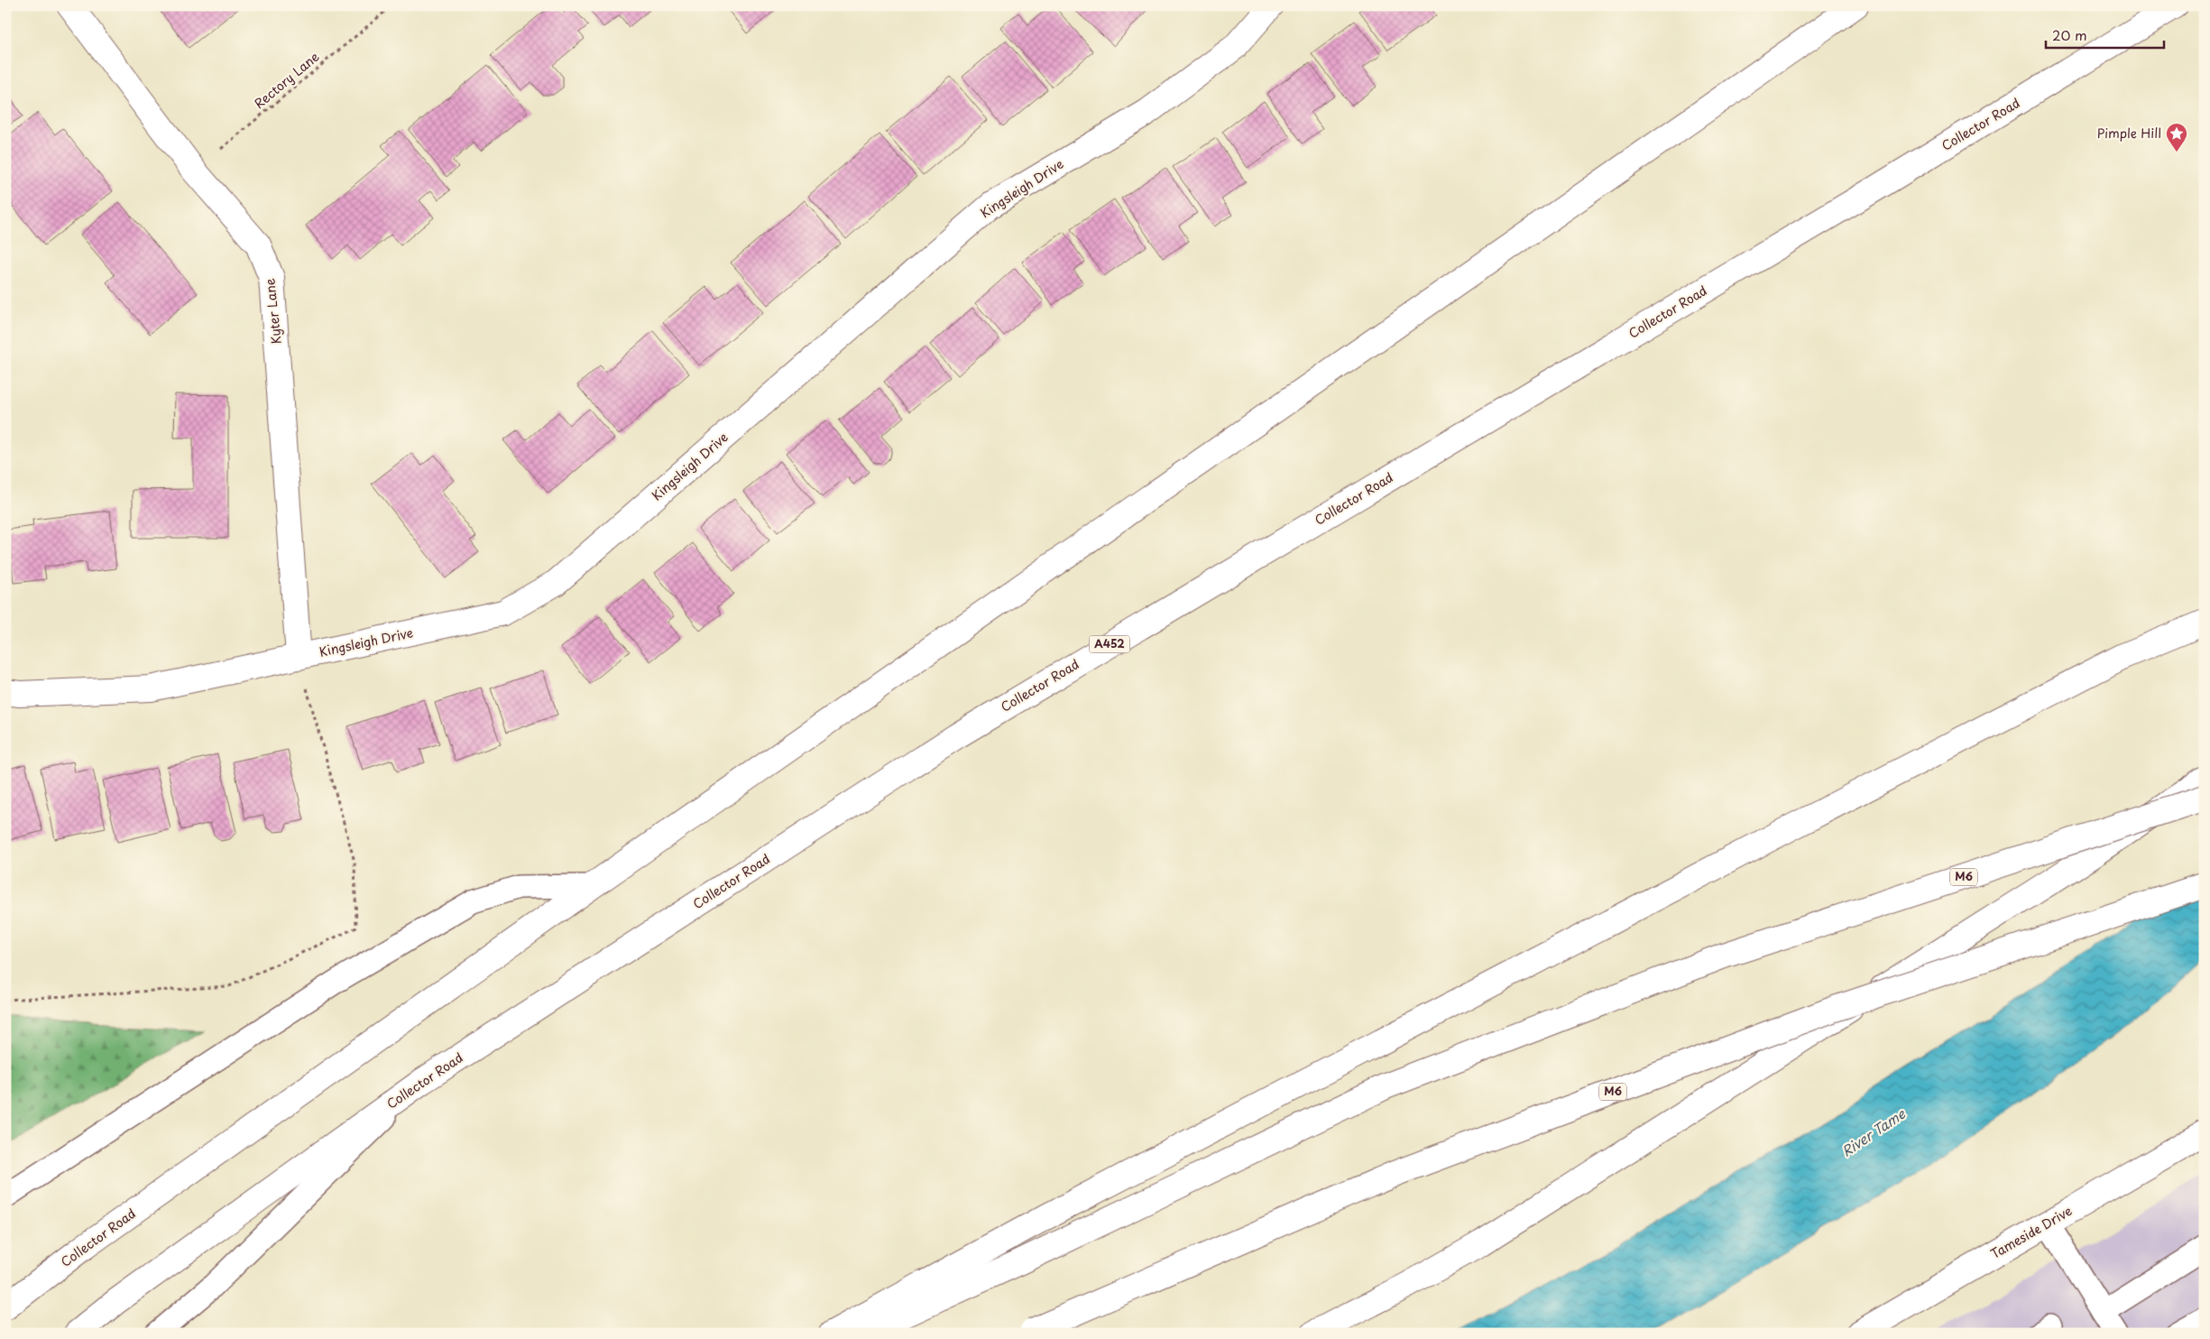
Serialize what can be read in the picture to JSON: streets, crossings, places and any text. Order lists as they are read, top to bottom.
{
  "streets": {
    "main road": [
      "Collector Road",
      "Kingsleigh Drive",
      "Kyter Lane",
      "A452",
      "M6",
      "Tameside Drive"
    ],
    "path": ["Rectory Lane"]
  },
  "crossings": [
    ["Rectory Lane", "Kyter Lane"],
    ["Kingsleigh Drive", "Kyter Lane"]
  ],
  "water": ["River Tame"],
  "places": {
    "place": ["Pimple Hill"]
  },
  "scale_bar": "20 m"
}
